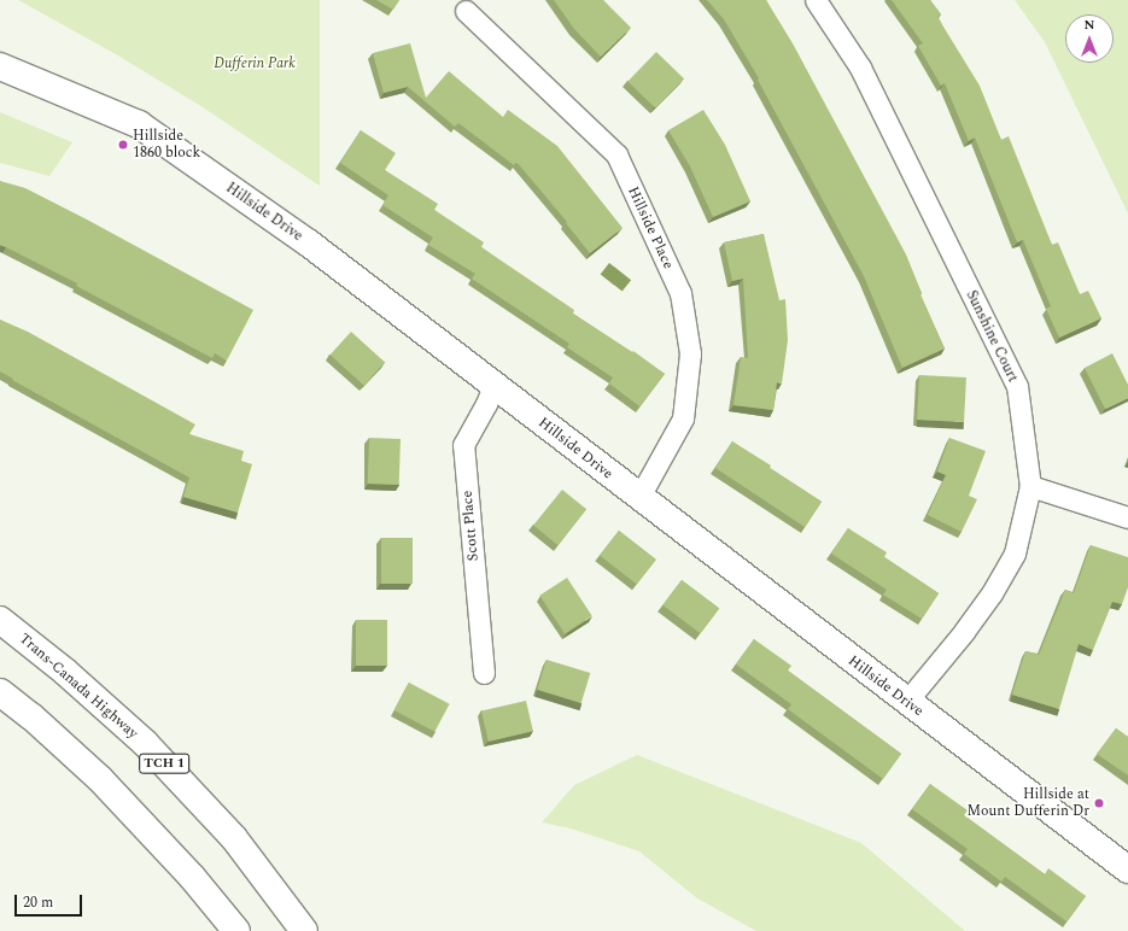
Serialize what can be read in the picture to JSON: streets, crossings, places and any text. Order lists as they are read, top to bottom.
{
  "streets": {
    "main road": ["Hillside Drive", "Trans-Canada Highway", "TCH 1"],
    "street": ["Hillside Place", "Sunshine Court", "Scott Place"]
  },
  "crossings": [
    ["Hillside Drive", "Hillside Place"],
    ["Hillside Drive", "Sunshine Court"],
    ["Hillside Drive", "Scott Place"]
  ],
  "parks": ["Dufferin Park"],
  "places": ["Hillside 1860 block", "Hillside at Mount Dufferin Dr"],
  "scale_bar": "20 m",
  "north": "top"
}
